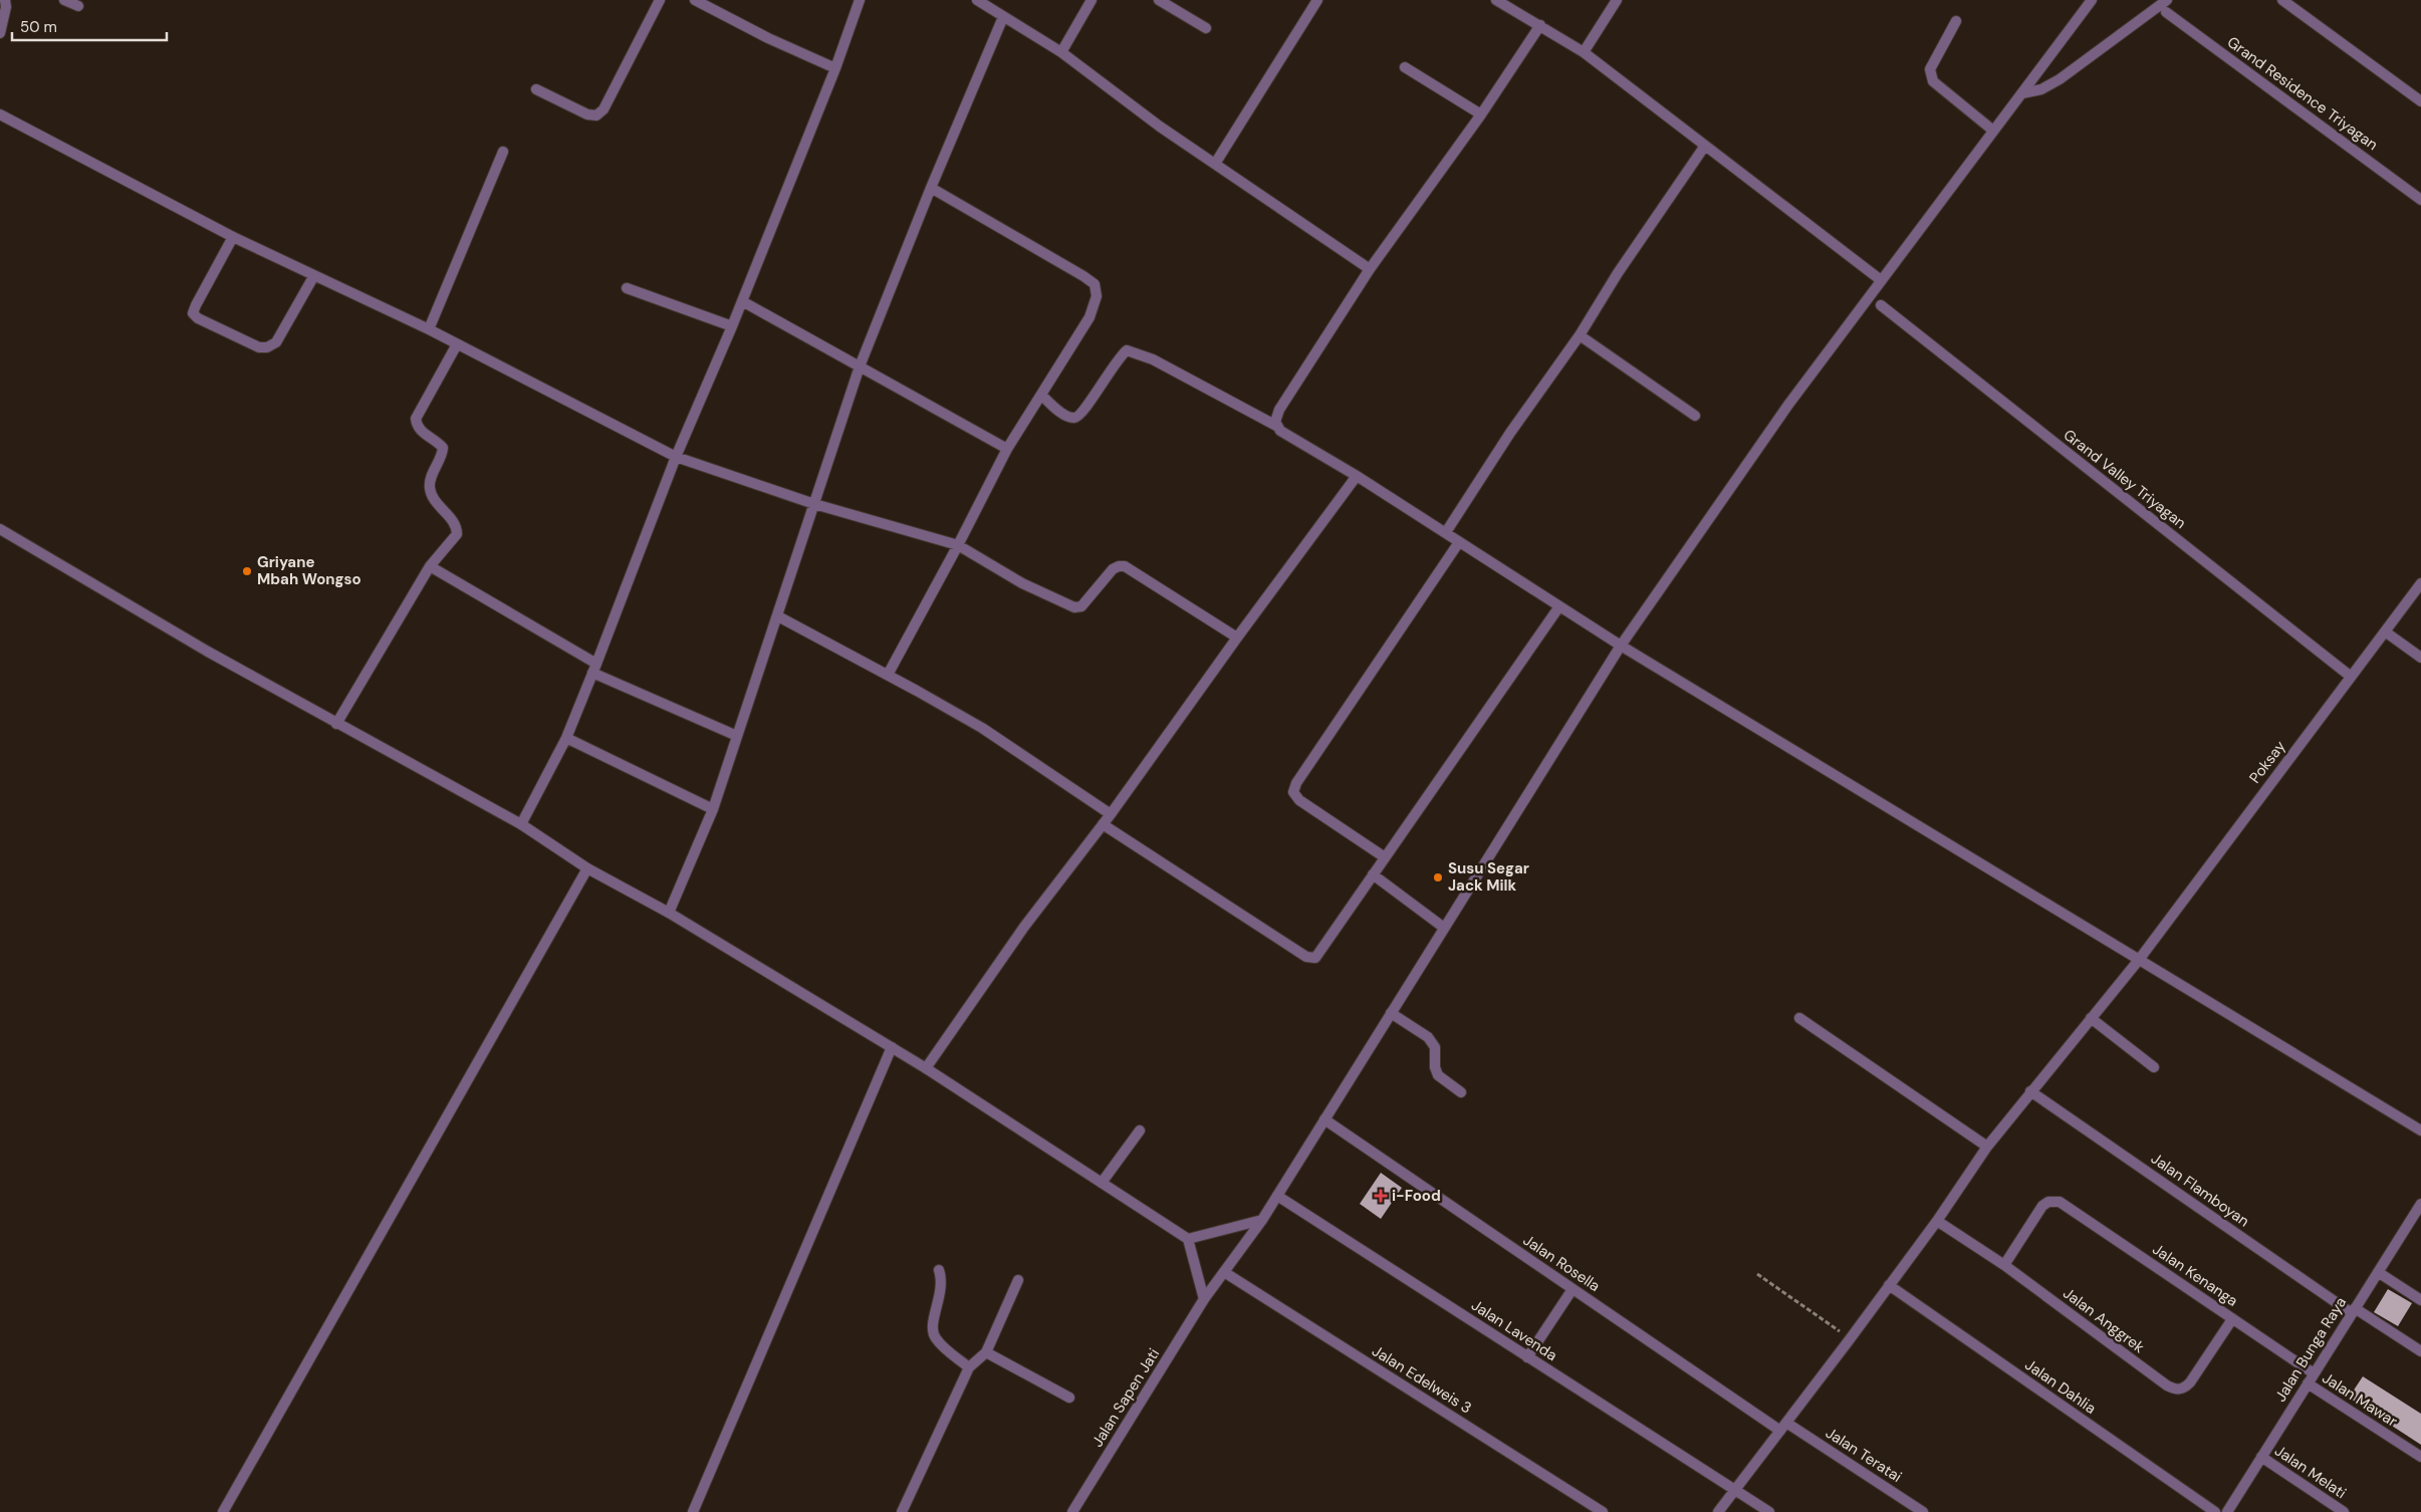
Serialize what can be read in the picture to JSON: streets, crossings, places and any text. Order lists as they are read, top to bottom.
{
  "streets": {
    "street": [
      "Grand Residence Triyagan",
      "Grand Valley Triyagan",
      "Poksay",
      "Jalan Flamboyan",
      "Jalan Rosella",
      "Jalan Kenanga",
      "Jalan Anggrek",
      "Jalan Lavenda",
      "Jalan Bunga Raya",
      "Jalan Edelweis 3",
      "Jalan Dahlia",
      "Jalan Sapen Jati",
      "Jalan Mawar",
      "Jalan Teratai",
      "Jalan Melati"
    ]
  },
  "crossings": [
    ["Grand Valley Triyagan", "Poksay"],
    ["Poksay", "Jalan Flamboyan"],
    ["Poksay", "Jalan Rosella"],
    ["Poksay", "Jalan Anggrek"],
    ["Poksay", "Jalan Lavenda"],
    ["Poksay", "Jalan Dahlia"],
    ["Poksay", "Jalan Teratai"],
    ["Jalan Flamboyan", "Jalan Bunga Raya"],
    ["Jalan Rosella", "Jalan Sapen Jati"],
    ["Jalan Rosella", "Jalan Teratai"],
    ["Jalan Kenanga", "Jalan Anggrek"],
    ["Jalan Kenanga", "Jalan Bunga Raya"],
    ["Jalan Lavenda", "Jalan Sapen Jati"],
    ["Jalan Bunga Raya", "Jalan Mawar"],
    ["Jalan Bunga Raya", "Jalan Melati"],
    ["Jalan Edelweis 3", "Jalan Sapen Jati"]
  ],
  "places": {
    "other": ["Griyane Mbah Wongso", "Susu Segar Jack Milk"],
    "health": ["i-Food"]
  },
  "scale_bar": "50 m"
}
